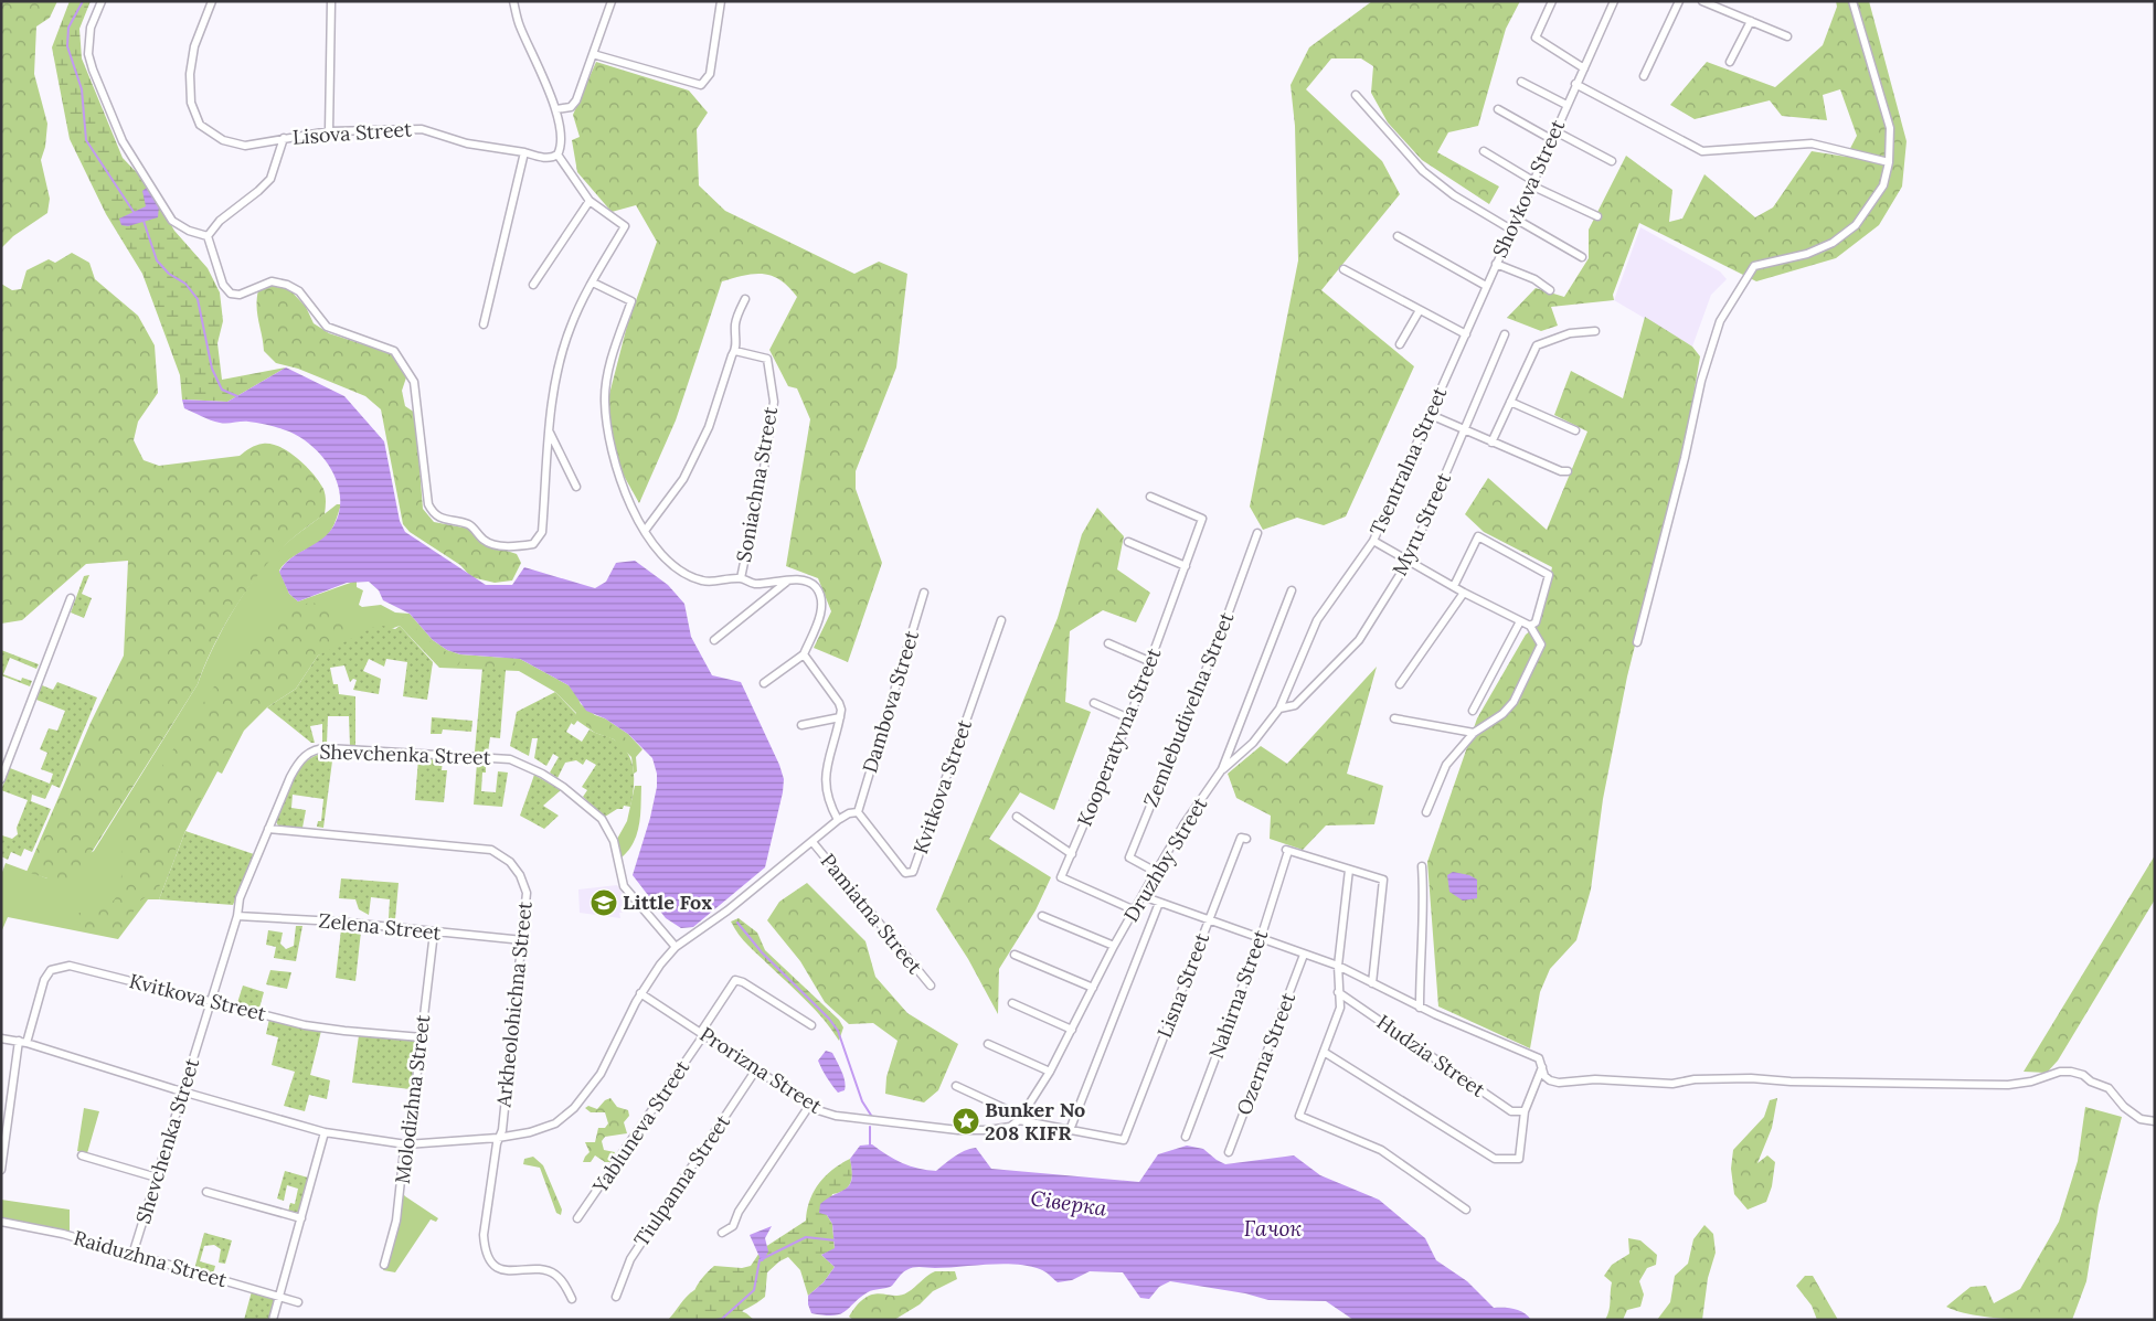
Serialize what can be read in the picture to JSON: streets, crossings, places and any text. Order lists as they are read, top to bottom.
{
  "streets": {
    "street": [
      "Lisova Street",
      "Shovkova Street",
      "Tsentralna Street",
      "Soniachna Street",
      "Myru Street",
      "Dambova Street",
      "Zemlebudivelna Street",
      "Kooperatyvna Street",
      "Shevchenka Street",
      "Kvitkova Street",
      "Druzhby Street",
      "Pamiatna Street",
      "Zelena Street",
      "Lisna Street",
      "Nahirna Street",
      "Arkheolohichna Street",
      "Ozerna Street",
      "Hudzia Street",
      "Prorizna Street",
      "Molodizhna Street",
      "Yabluneva Street",
      "Tiulpanna Street",
      "Raiduzhna Street"
    ]
  },
  "crossings": [
    ["Shovkova Street", "Tsentralna Street"],
    ["Tsentralna Street", "Myru Street"],
    ["Dambova Street", "Kvitkova Street"],
    ["Zemlebudivelna Street", "Druzhby Street"],
    ["Kooperatyvna Street", "Druzhby Street"],
    ["Shevchenka Street", "Kvitkova Street"],
    ["Shevchenka Street", "Zelena Street"],
    ["Shevchenka Street", "Arkheolohichna Street"],
    ["Shevchenka Street", "Raiduzhna Street"],
    ["Kvitkova Street", "Molodizhna Street"],
    ["Druzhby Street", "Prorizna Street"],
    ["Zelena Street", "Arkheolohichna Street"],
    ["Zelena Street", "Molodizhna Street"],
    ["Prorizna Street", "Yabluneva Street"],
    ["Prorizna Street", "Tiulpanna Street"]
  ],
  "water": ["Сіверка", "Гачок"],
  "places": {
    "school or university": ["Little Fox"],
    "place": ["Bunker No 208 KIFR"]
  }
}
